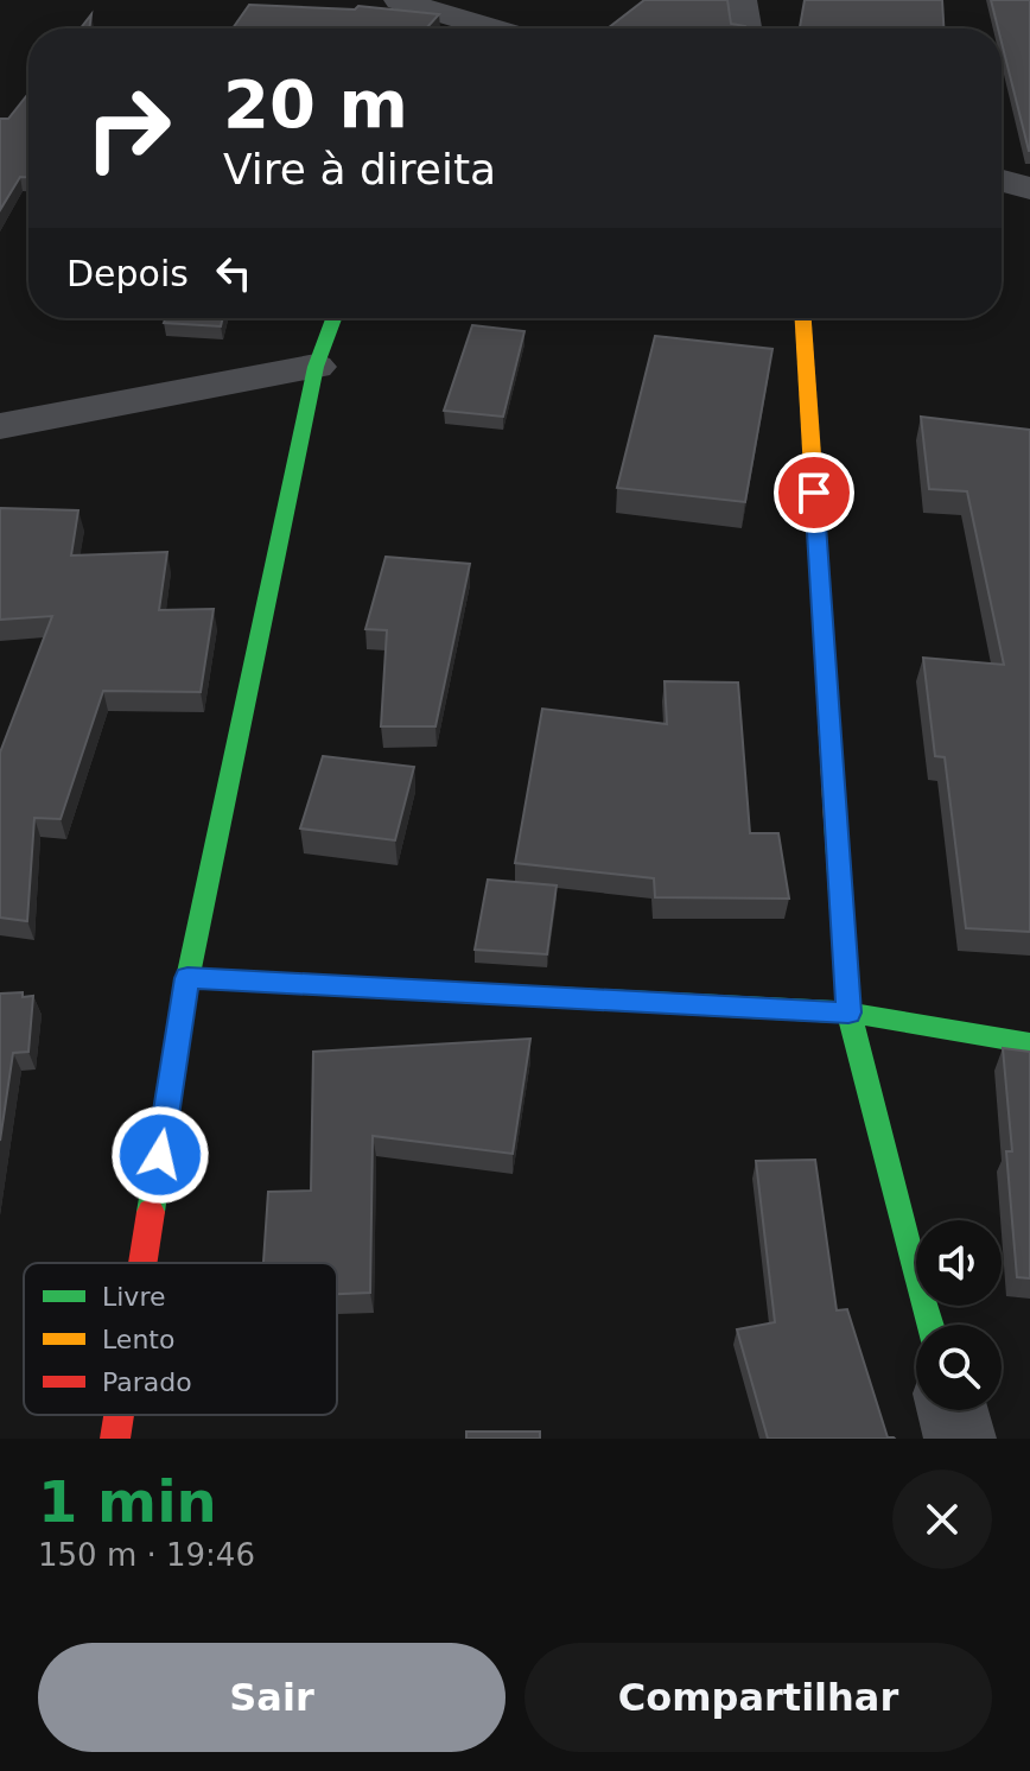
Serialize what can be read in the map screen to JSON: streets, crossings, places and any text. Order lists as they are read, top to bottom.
{
  "legend": ["Livre", "Lento", "Parado"],
  "page": {
    "turn": ["20 m", "Vire à direita"],
    "then": "Depois",
    "heading": ["1 min", "150 m · 19:46"],
    "buttons": ["Sair", "Compartilhar"]
  }
}
